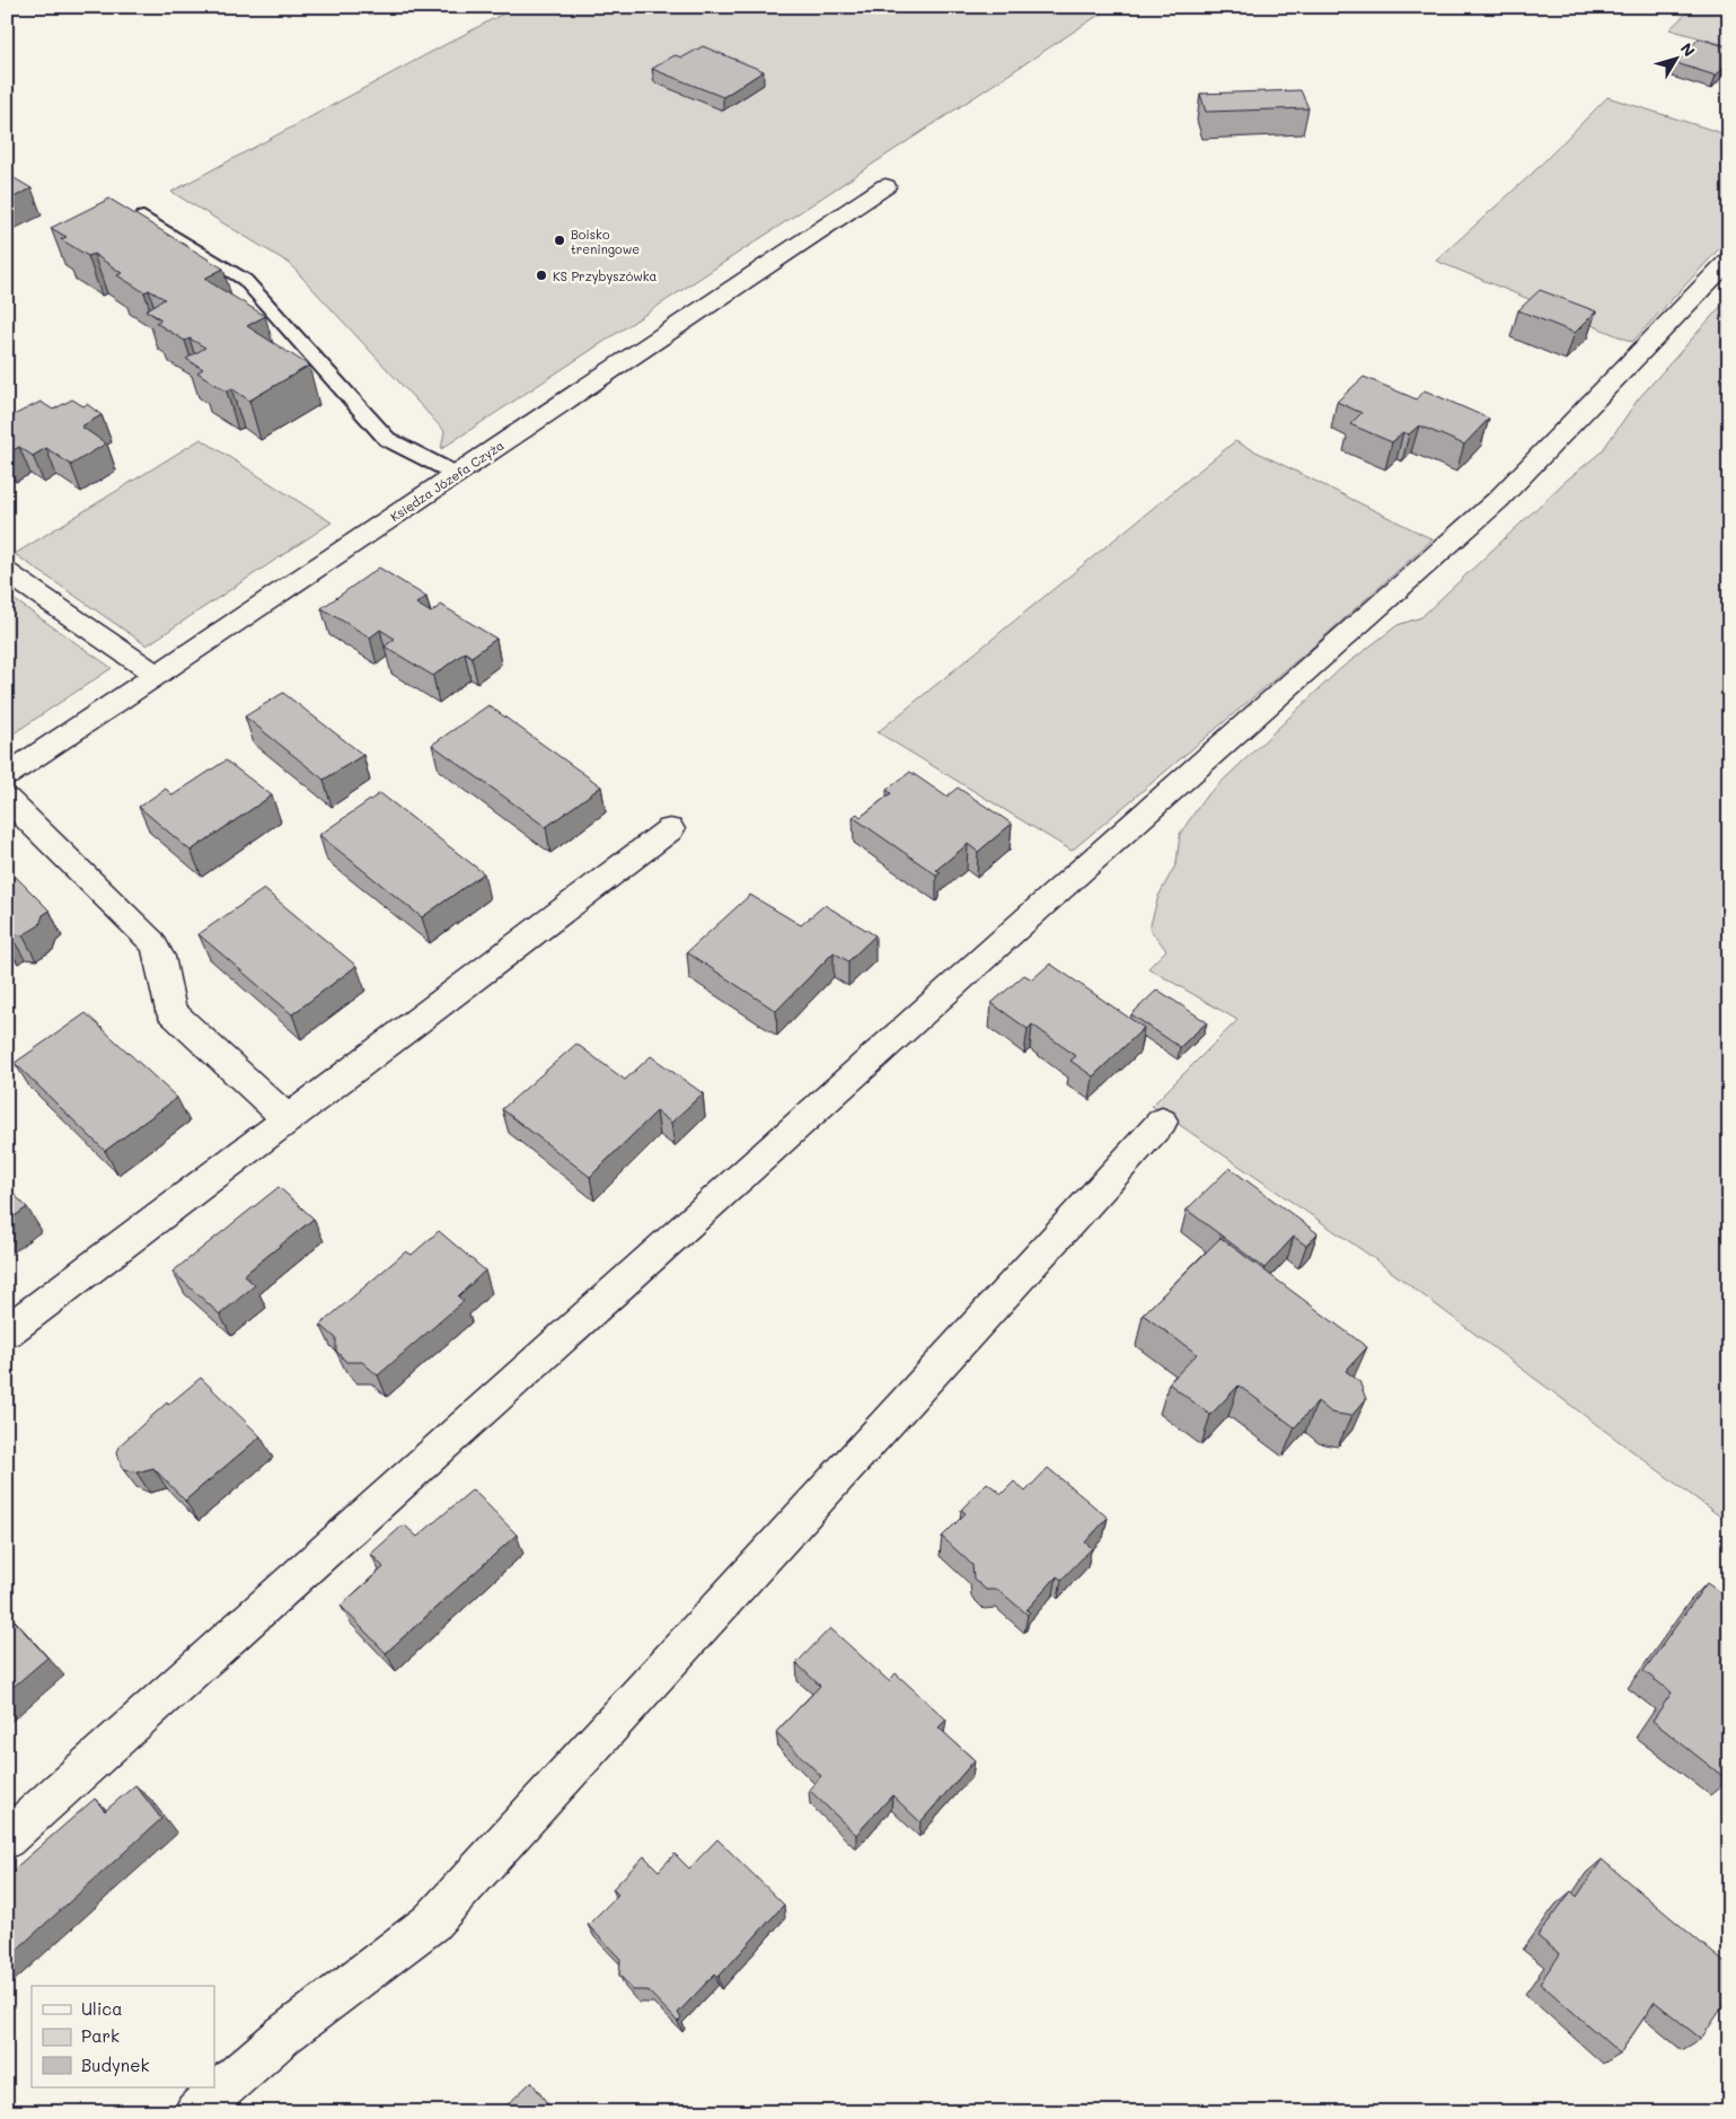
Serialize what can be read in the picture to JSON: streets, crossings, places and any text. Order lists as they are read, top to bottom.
{
  "streets": {
    "street": ["Księdza Józefa Czyża"]
  },
  "places": ["Boisko treningowe", "KS Przybyszówka"],
  "legend": ["Ulica", "Park", "Budynek"],
  "north": "top right"
}
